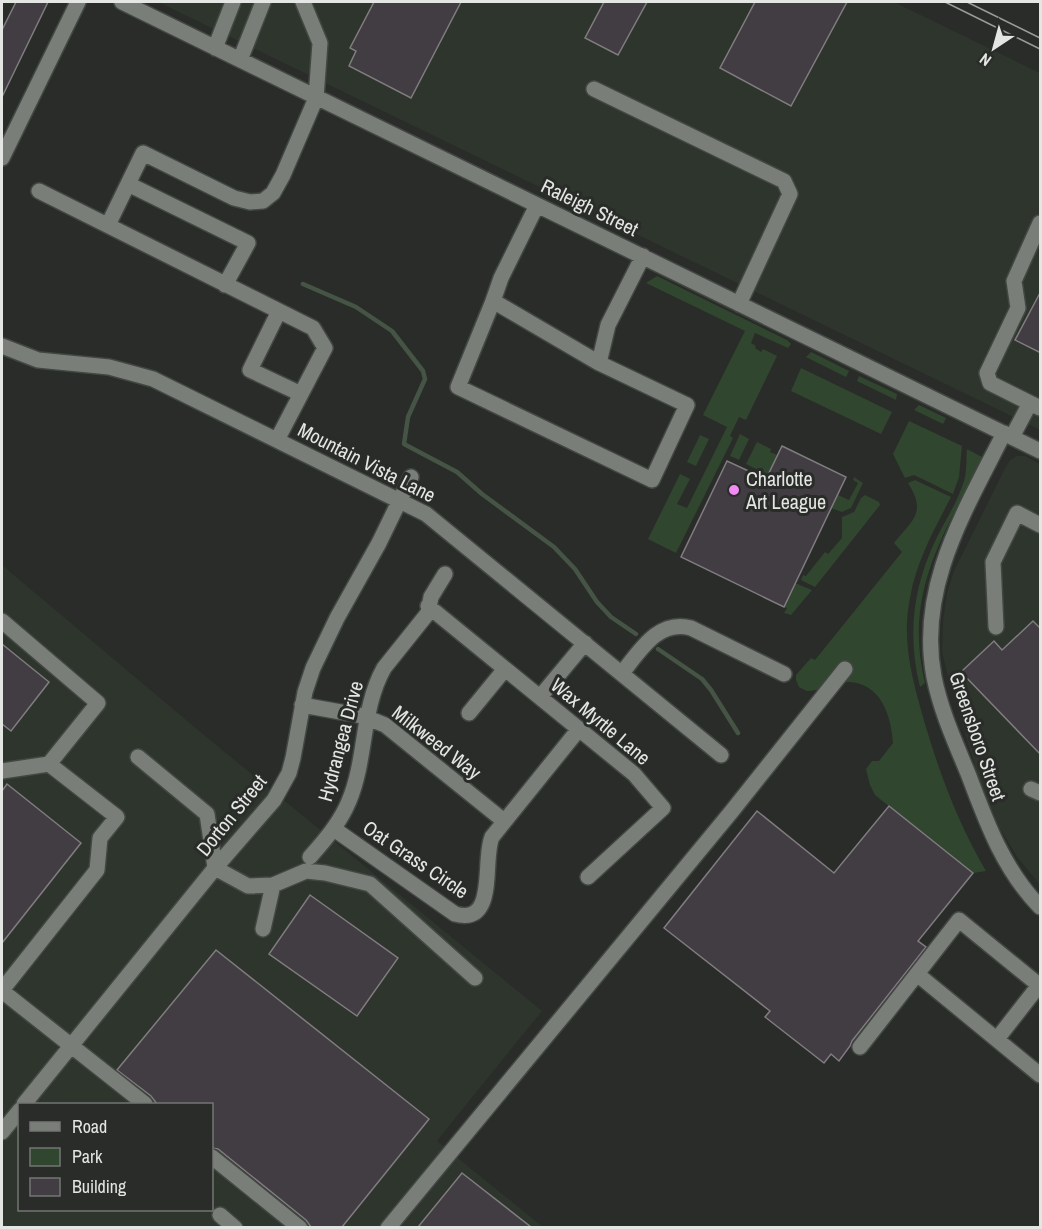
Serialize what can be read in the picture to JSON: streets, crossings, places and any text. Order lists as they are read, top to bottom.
{
  "streets": {
    "street": [
      "Raleigh Street",
      "Mountain Vista Lane",
      "Wax Myrtle Lane",
      "Greensboro Street",
      "Hydrangea Drive",
      "Milkweed Way",
      "Dorton Street",
      "Oat Grass Circle"
    ]
  },
  "crossings": [
    ["Raleigh Street", "Greensboro Street"],
    ["Mountain Vista Lane", "Dorton Street"],
    ["Wax Myrtle Lane", "Hydrangea Drive"],
    ["Wax Myrtle Lane", "Oat Grass Circle"],
    ["Hydrangea Drive", "Milkweed Way"],
    ["Hydrangea Drive", "Oat Grass Circle"],
    ["Milkweed Way", "Dorton Street"],
    ["Milkweed Way", "Oat Grass Circle"]
  ],
  "places": ["Charlotte Art League"],
  "legend": ["Road", "Park", "Building"],
  "north": "bottom left"
}
